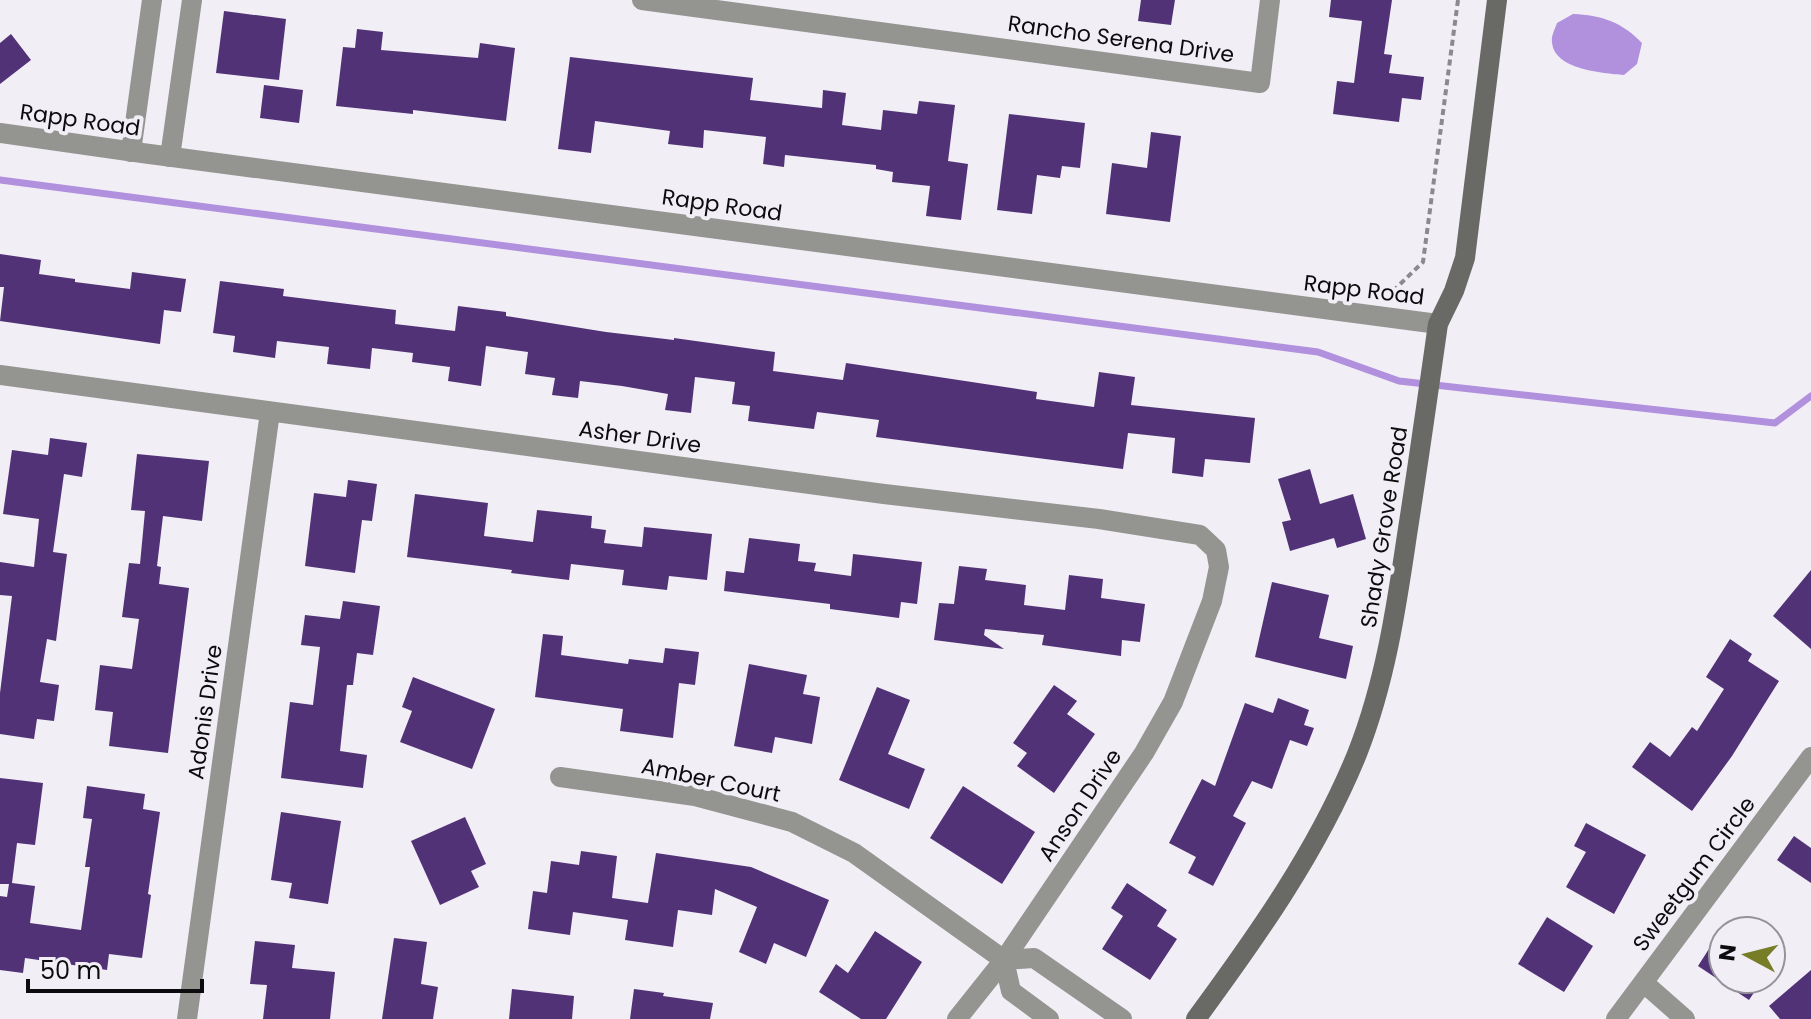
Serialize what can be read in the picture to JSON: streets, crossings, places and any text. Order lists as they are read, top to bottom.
{
  "streets": {
    "main road": ["Shady Grove Road"],
    "street": [
      "Rancho Serena Drive",
      "Rapp Road",
      "Asher Drive",
      "Adonis Drive",
      "Amber Court",
      "Anson Drive",
      "Sweetgum Circle"
    ]
  },
  "crossings": [
    ["Rapp Road", "Shady Grove Road"],
    ["Asher Drive", "Adonis Drive"],
    ["Asher Drive", "Anson Drive"],
    ["Amber Court", "Anson Drive"]
  ],
  "scale_bar": "50 m",
  "north": "left"
}
